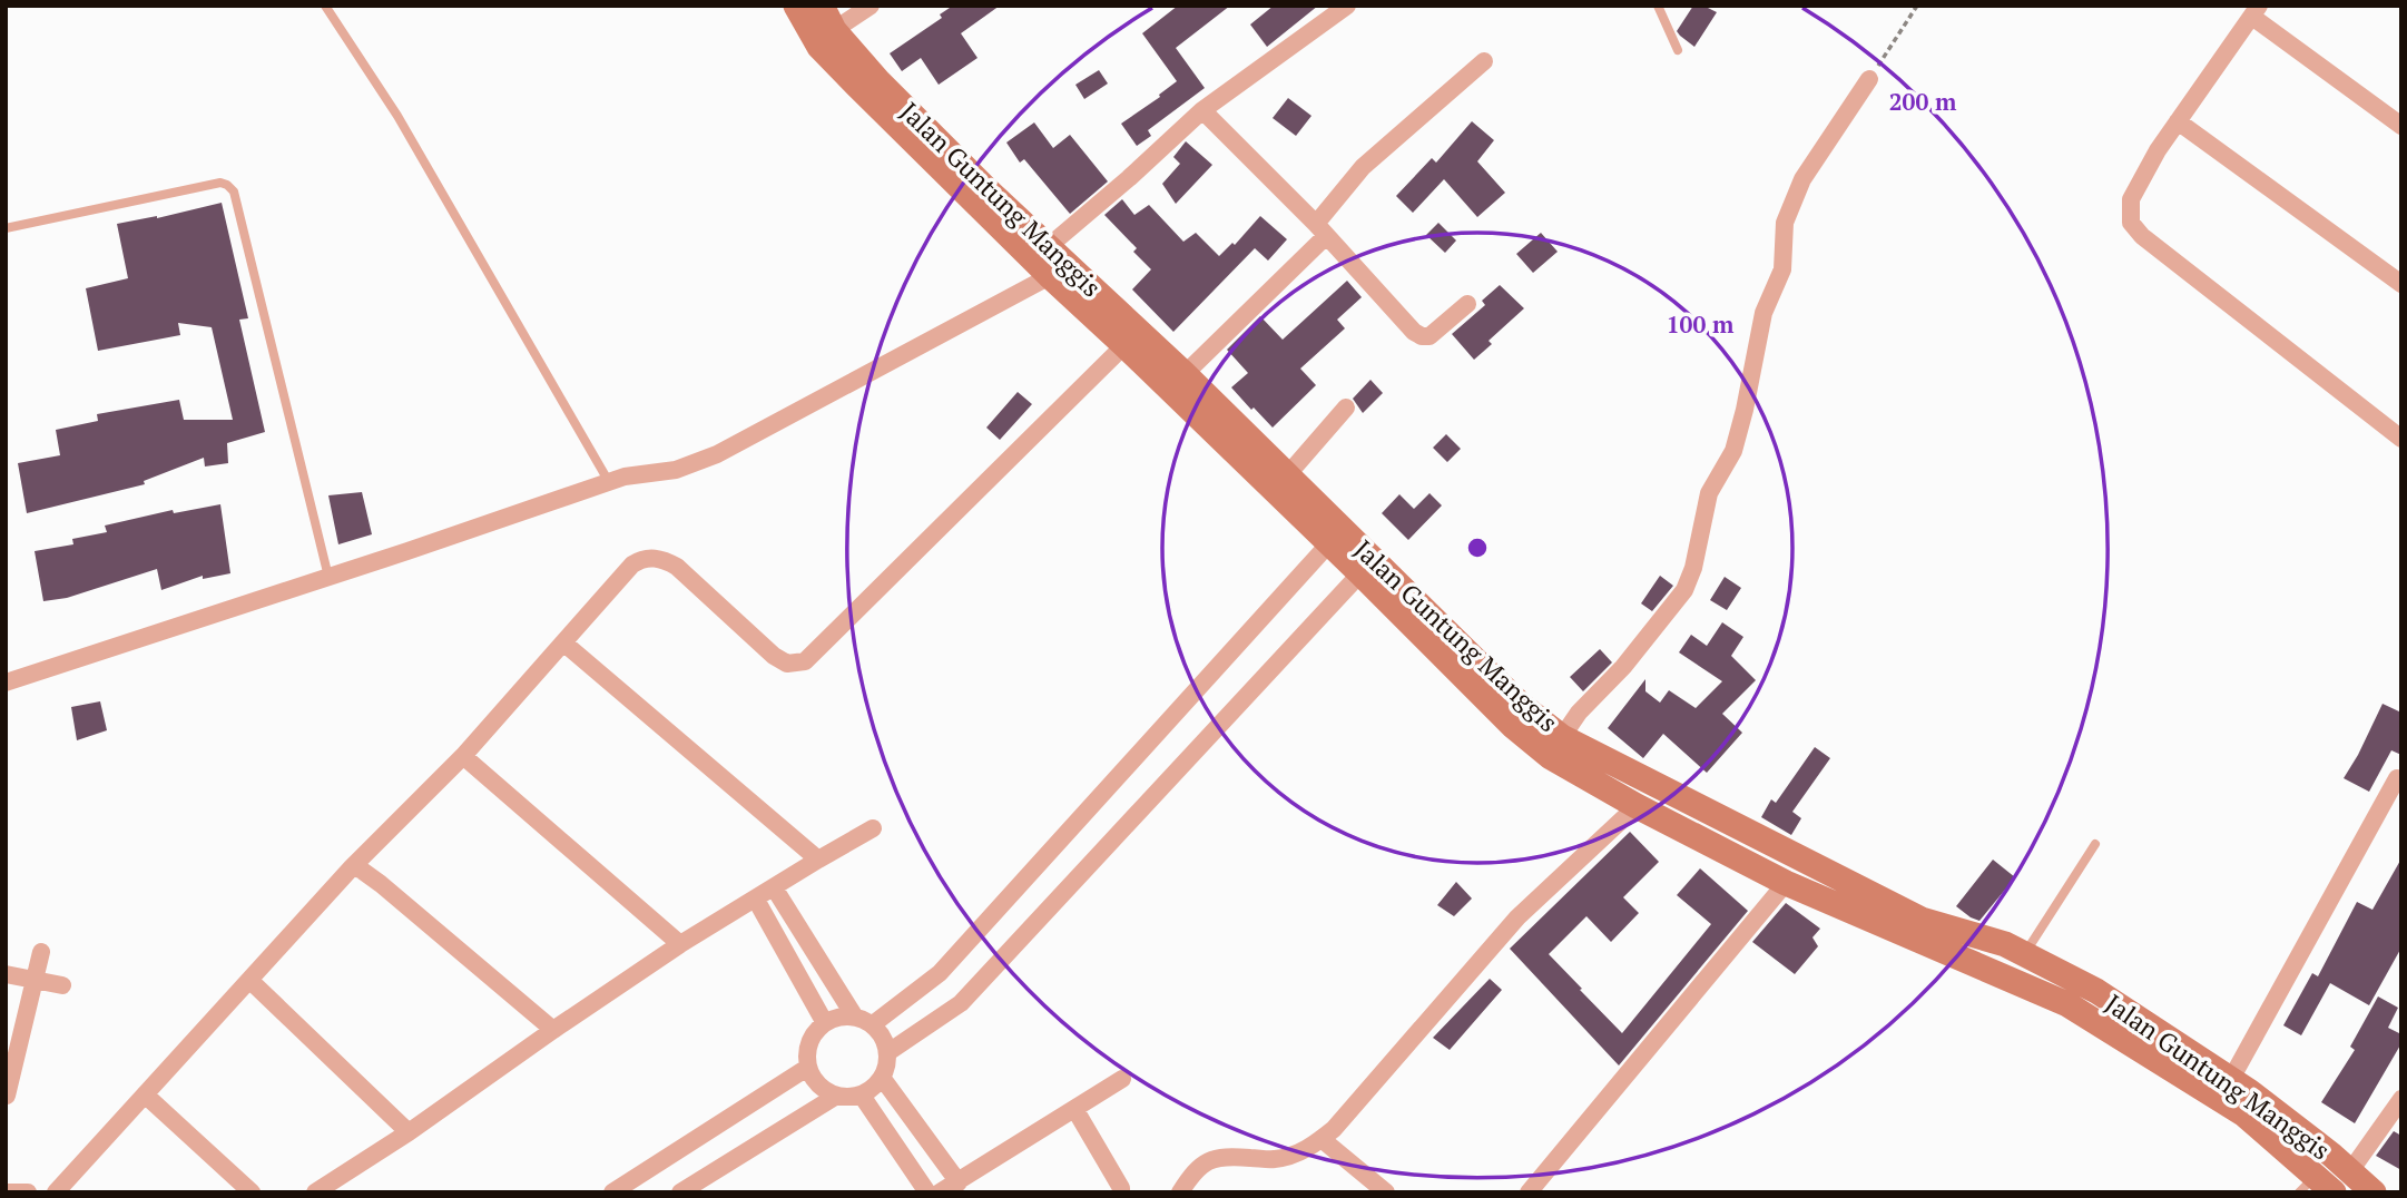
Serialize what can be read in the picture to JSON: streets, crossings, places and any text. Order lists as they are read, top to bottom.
{
  "streets": {
    "street": ["Jalan Guntung Manggis"]
  },
  "rings": ["200 m", "100 m"]
}
